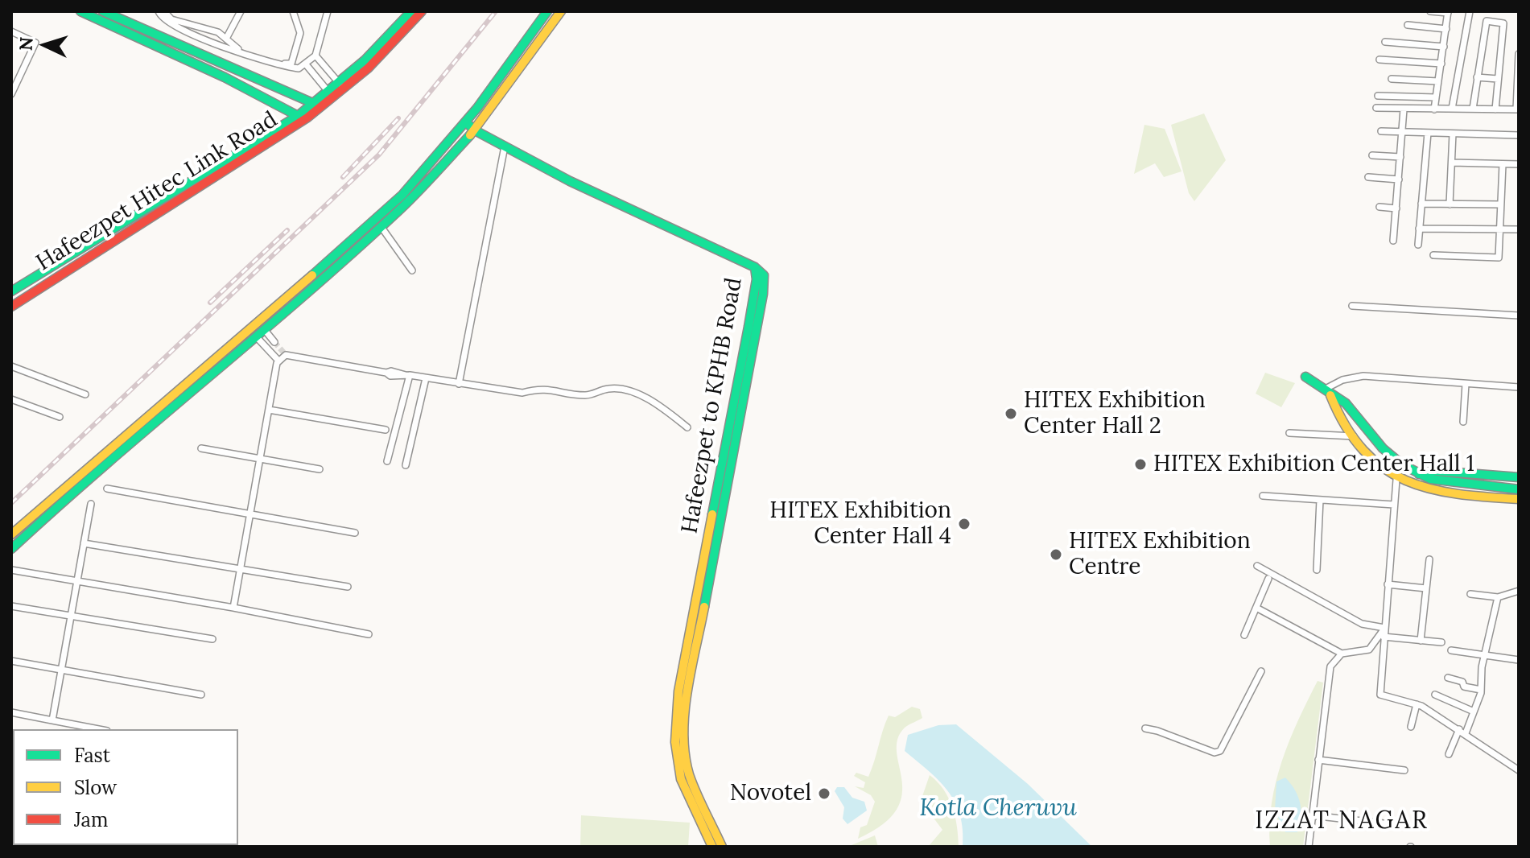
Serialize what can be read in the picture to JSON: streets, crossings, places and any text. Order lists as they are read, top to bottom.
{
  "streets": {
    "main road": ["Hafeezpet Hitec Link Road", "Hafeezpet to KPHB Road"]
  },
  "districts": ["IZZAT NAGAR"],
  "water": ["Kotla Cheruvu"],
  "places": [
    "HITEX Exhibition Center Hall 2",
    "HITEX Exhibition Center Hall 1",
    "HITEX Exhibition Center Hall 4",
    "HITEX Exhibition Centre",
    "Novotel"
  ],
  "legend": ["Fast", "Slow", "Jam"],
  "north": "left"
}
